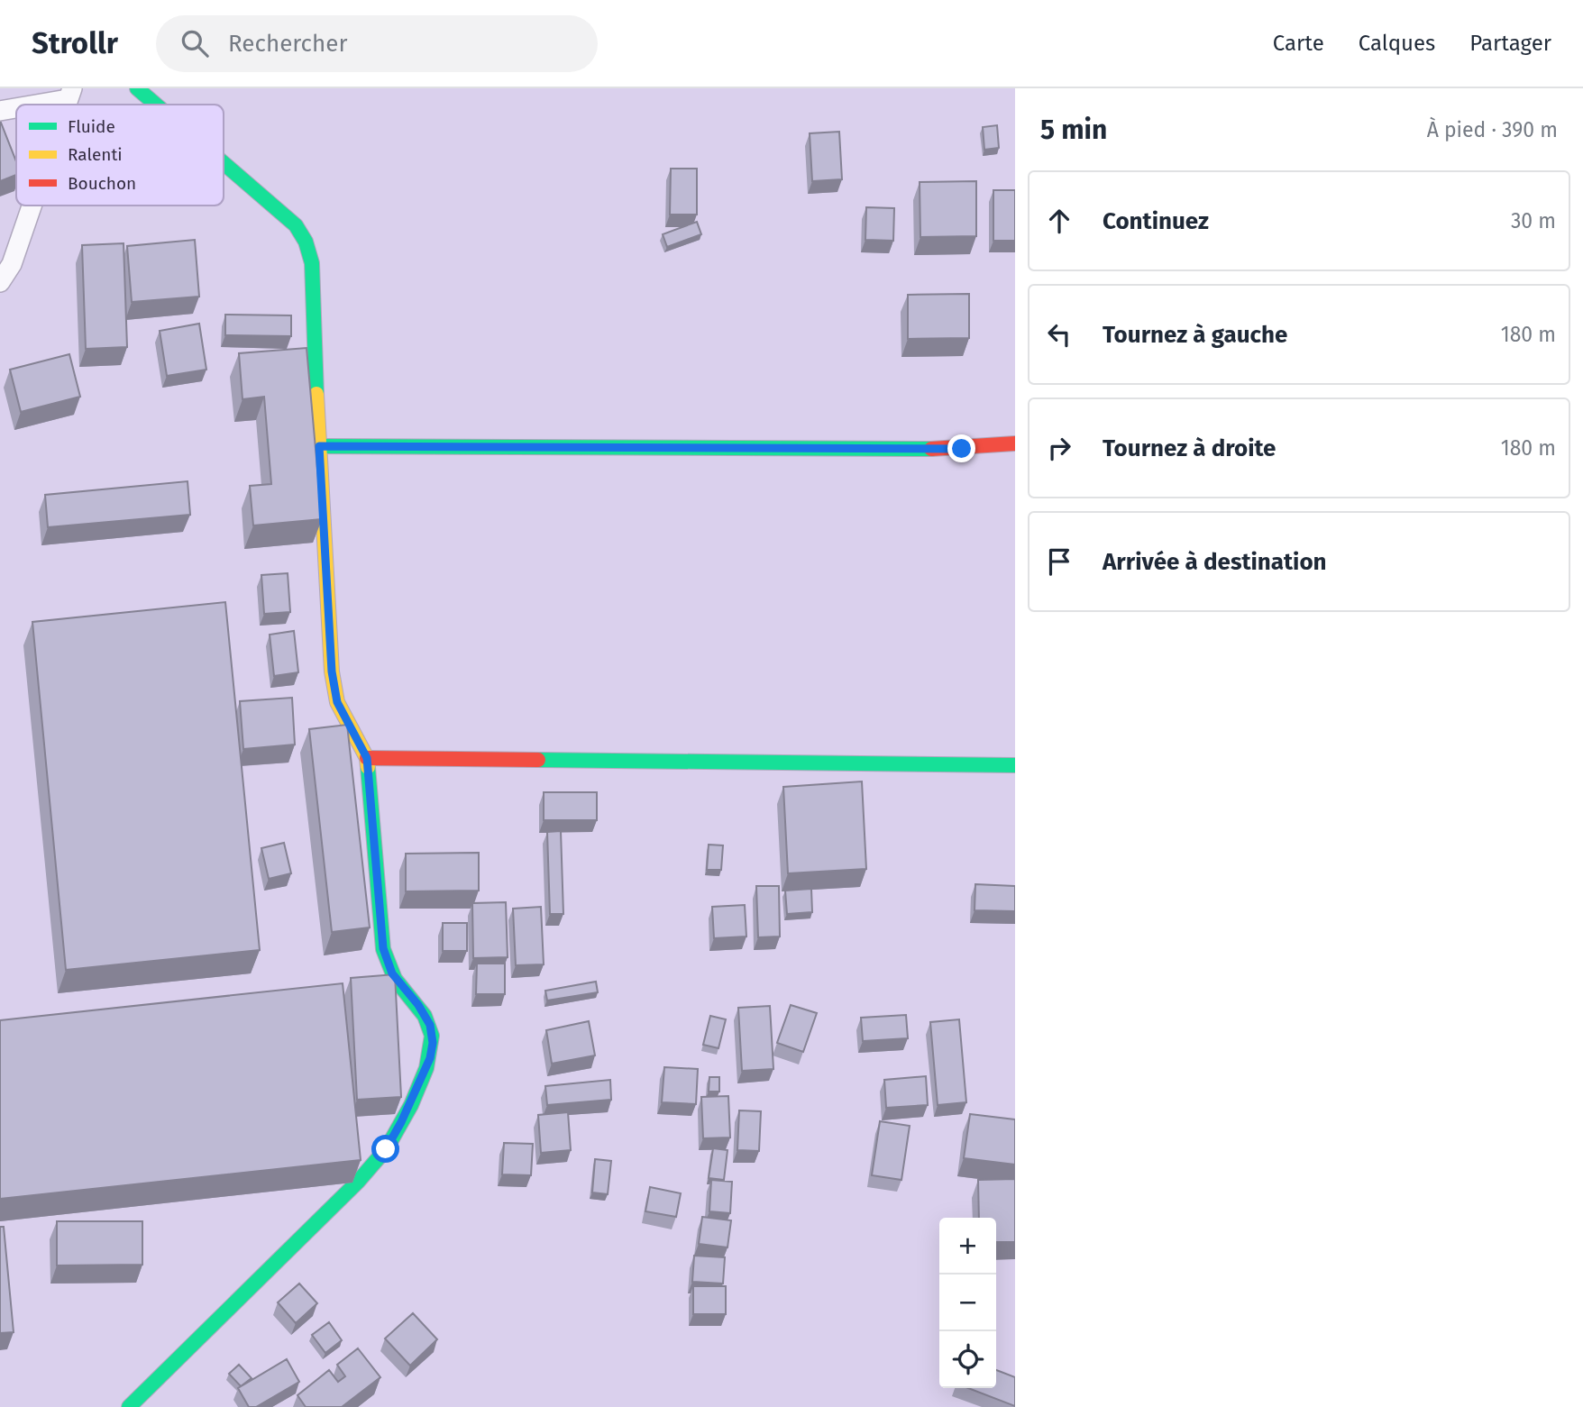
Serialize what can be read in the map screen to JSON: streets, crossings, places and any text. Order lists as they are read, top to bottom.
{
  "legend": ["Fluide", "Ralenti", "Bouchon"],
  "page": {
    "header": "Strollr",
    "search": "Rechercher",
    "nav": ["Carte", "Calques", "Partager"],
    "heading": ["5 min", "À pied · 390 m"],
    "list": [
      ["Continuez", "30 m"],
      ["Tournez à gauche", "180 m"],
      ["Tournez à droite", "180 m"],
      "Arrivée à destination"
    ],
    "map_buttons": ["+", "−"]
  }
}
